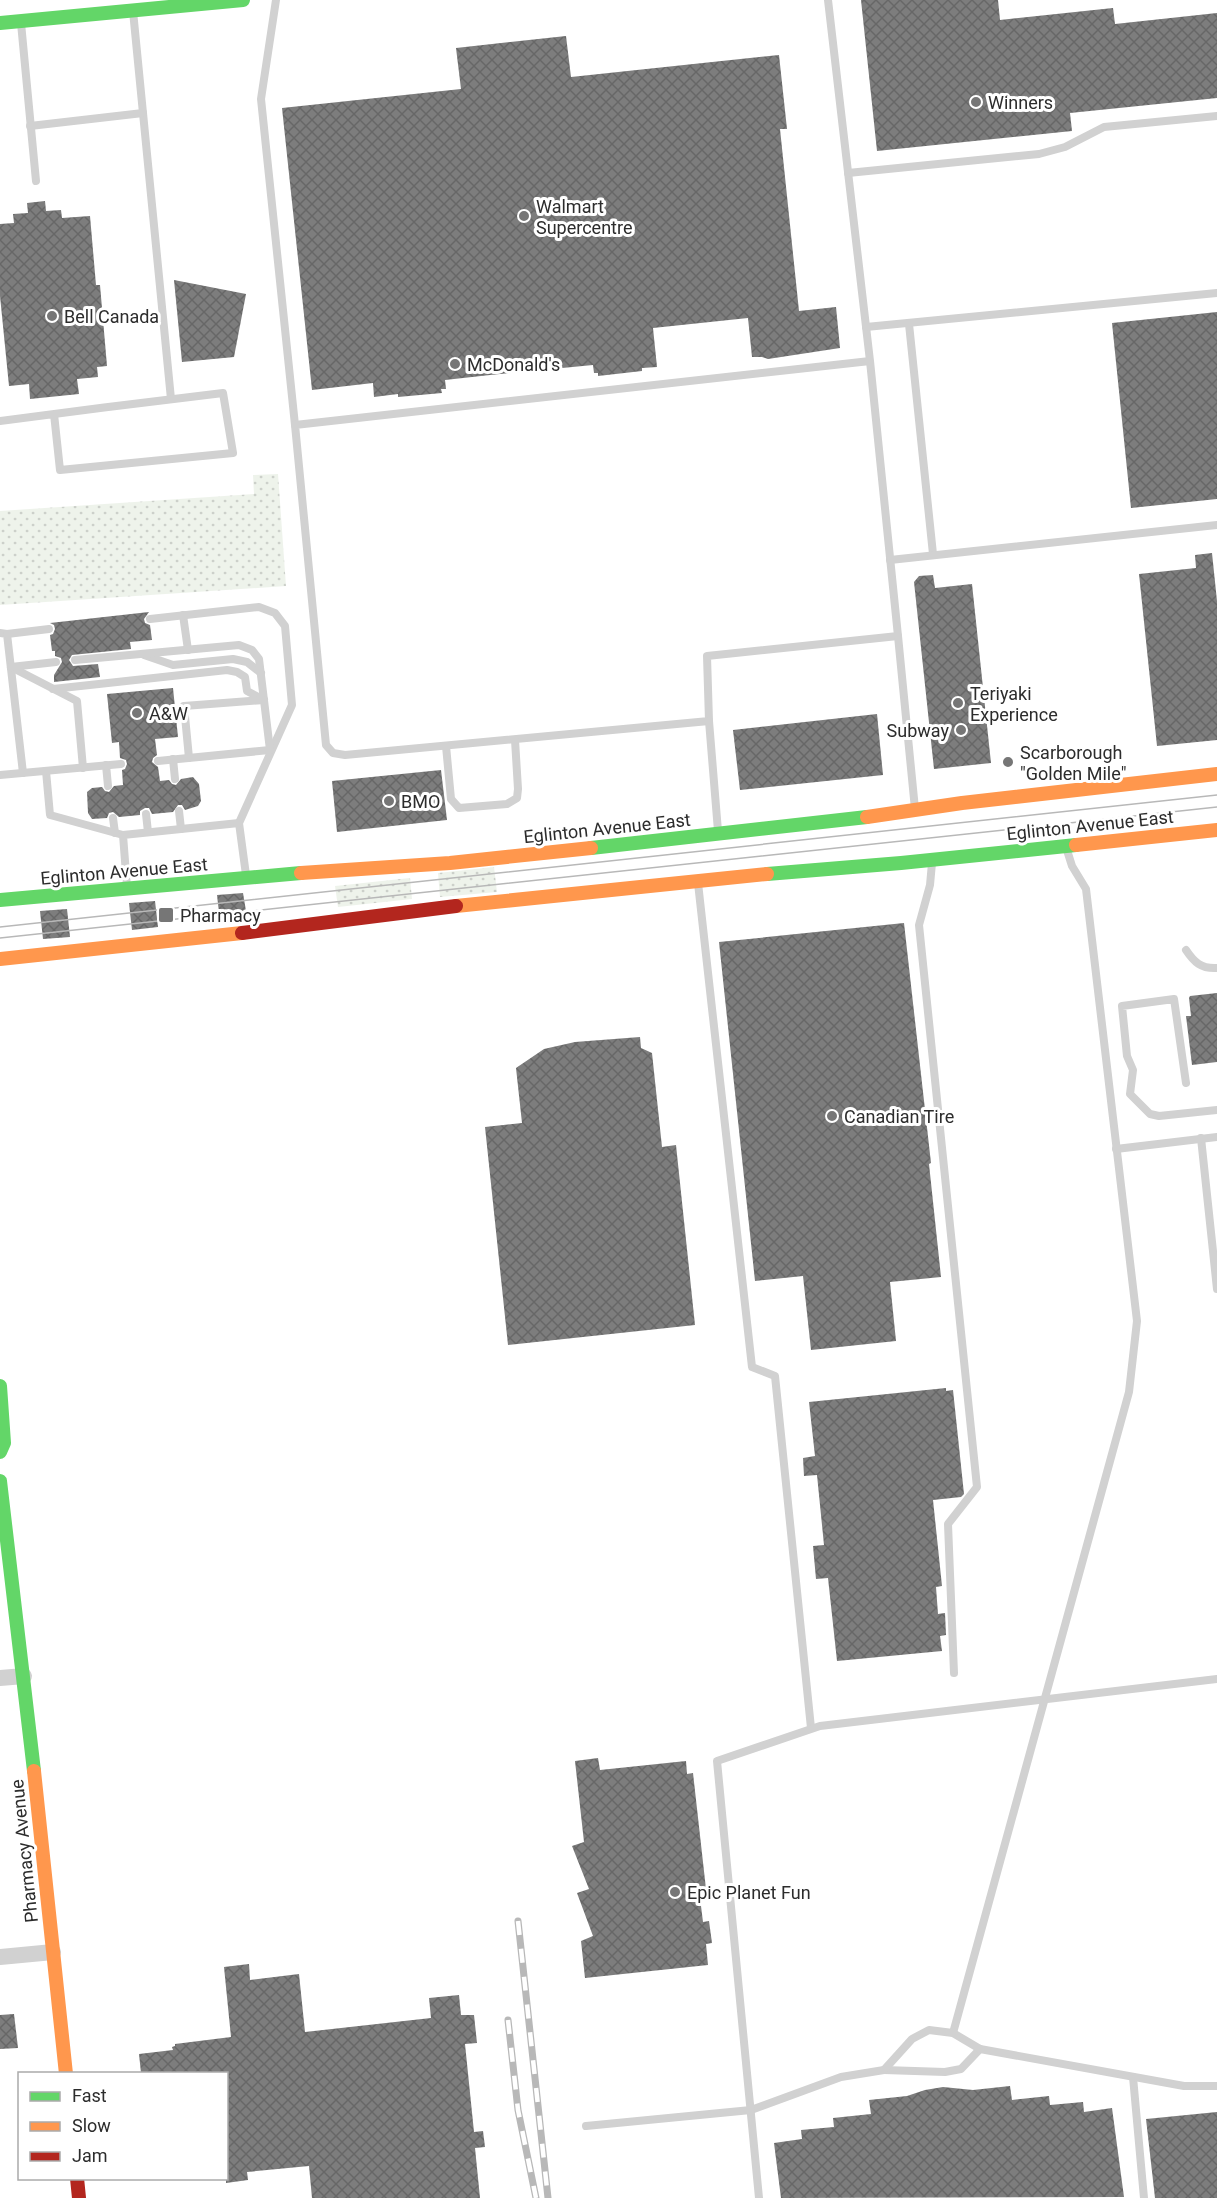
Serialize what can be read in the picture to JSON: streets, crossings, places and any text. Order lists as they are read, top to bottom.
{
  "streets": {
    "main road": ["Eglinton Avenue East", "Pharmacy Avenue"]
  },
  "places": {
    "other": [
      "Winners",
      "Walmart Supercentre",
      "Bell Canada",
      "McDonald's",
      "Teriyaki Experience",
      "A&W",
      "Subway",
      "Scarborough \"Golden Mile\"",
      "BMO",
      "Canadian Tire",
      "Epic Planet Fun"
    ],
    "transit": ["Pharmacy"]
  },
  "legend": ["Fast", "Slow", "Jam"]
}
